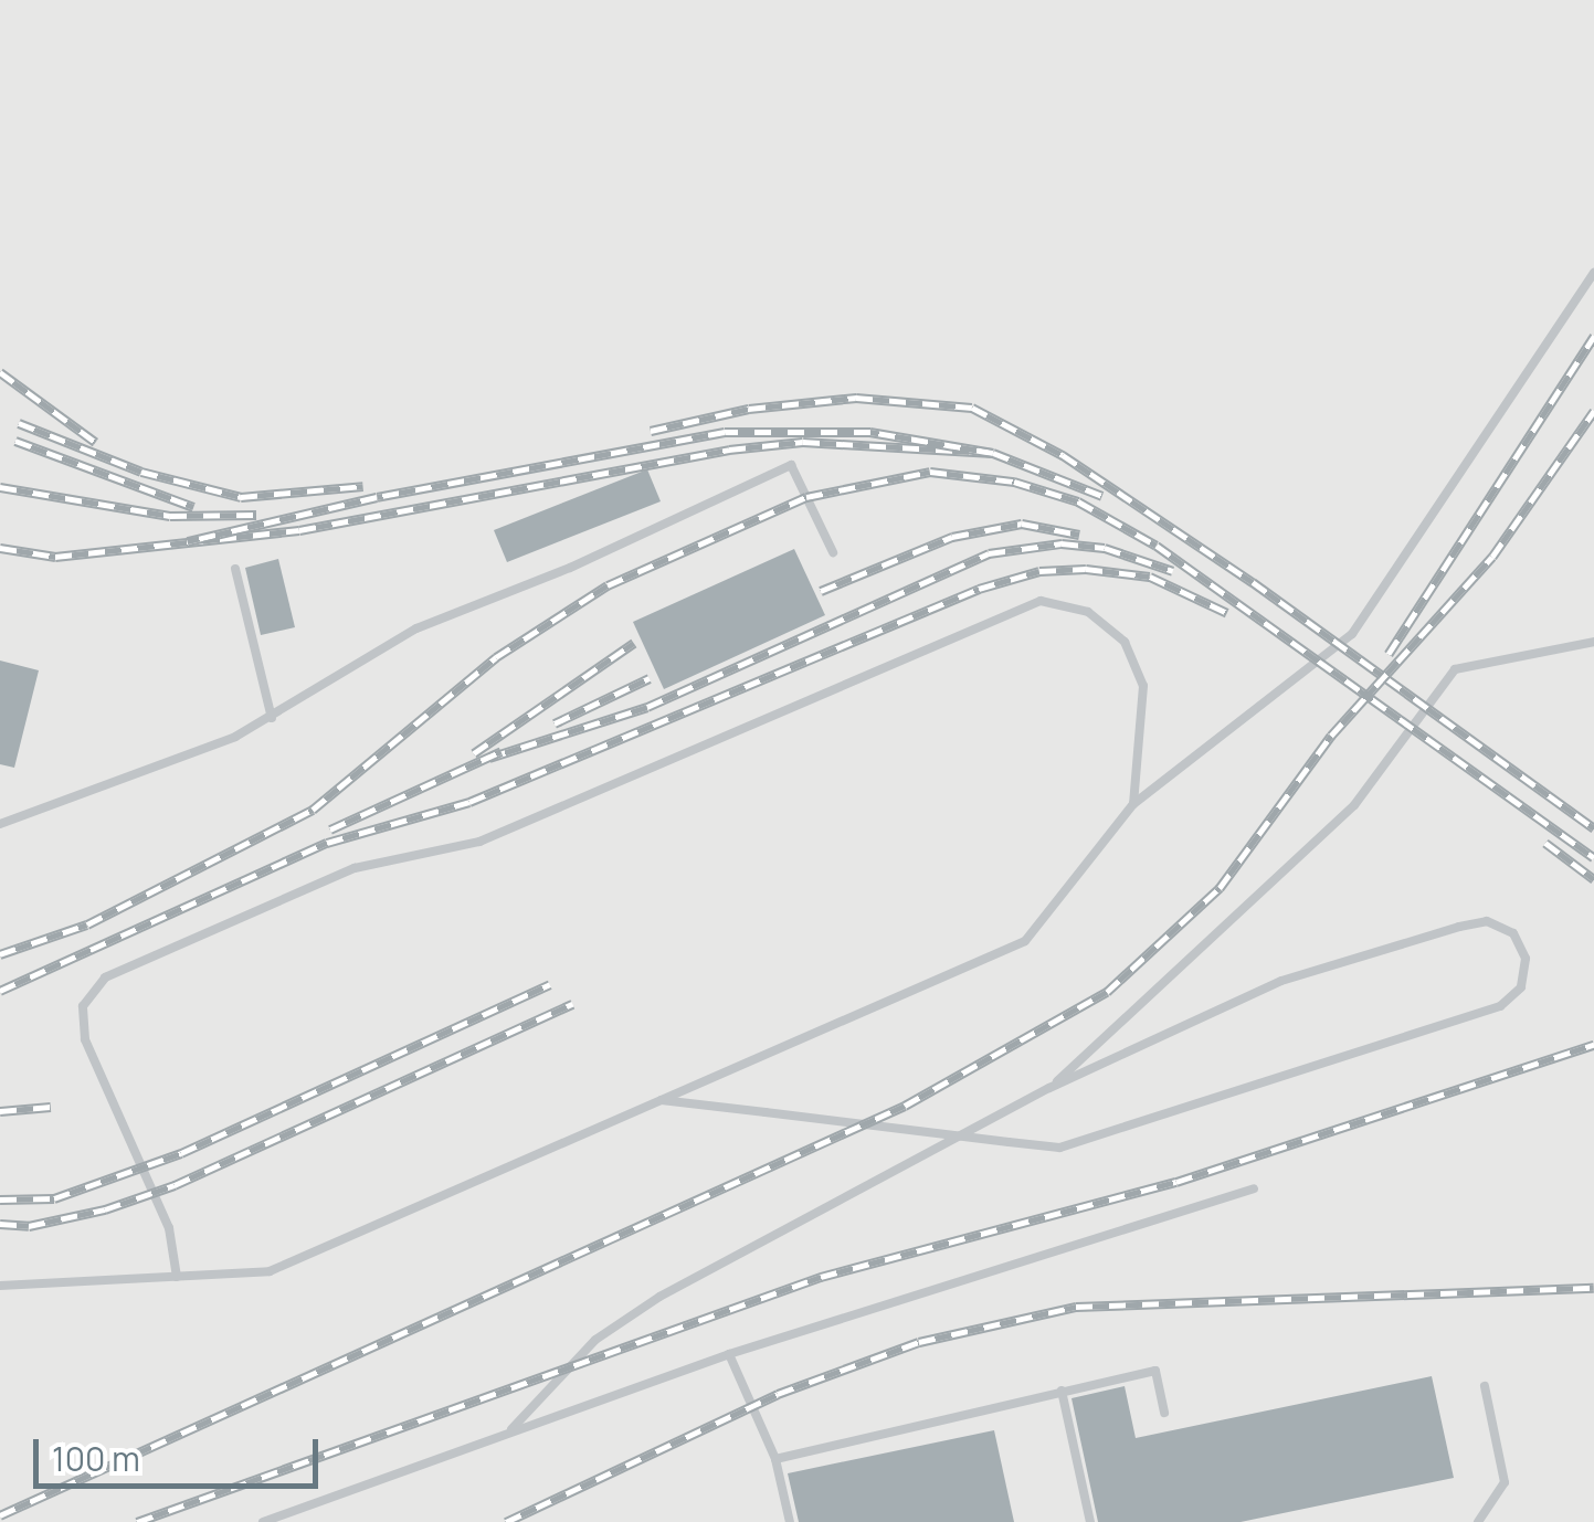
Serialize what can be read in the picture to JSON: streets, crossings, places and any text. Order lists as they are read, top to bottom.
{
  "scale_bar": "100 m"
}
